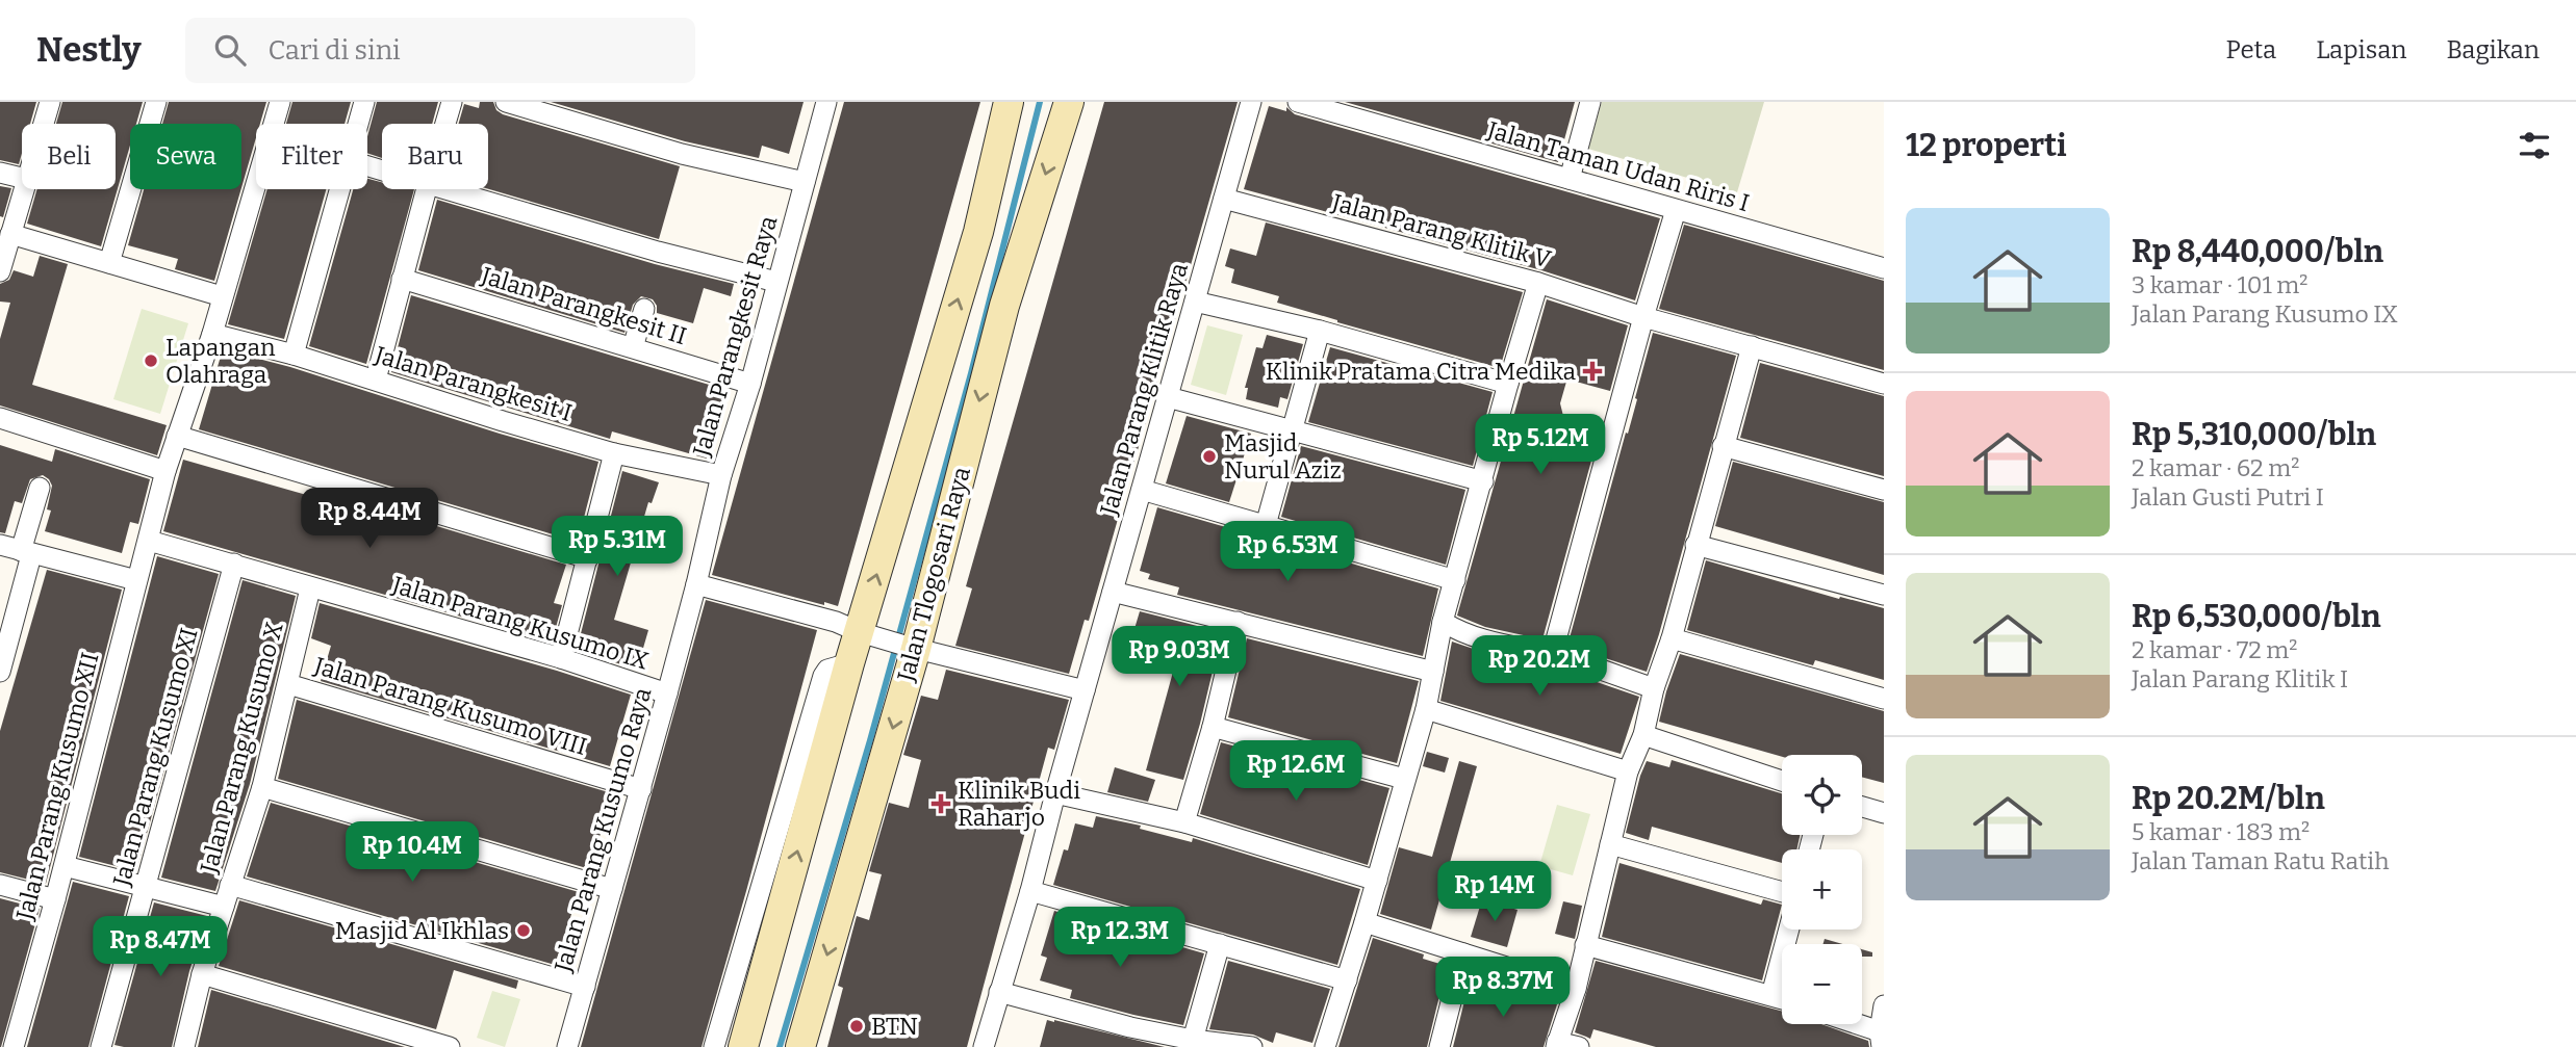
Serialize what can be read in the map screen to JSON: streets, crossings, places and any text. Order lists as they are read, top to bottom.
{
  "streets": {
    "street": [
      "Jalan Taman Udan Riris I",
      "Jalan Parang Klitik V",
      "Jalan Parangkesit II",
      "Jalan Parangkesit Raya",
      "Jalan Parangkesit I",
      "Jalan Parang Klitik Raya",
      "Jalan Tlogosari Raya",
      "Jalan Parang Kusumo IX",
      "Jalan Parang Kusumo VIII",
      "Jalan Parang Kusumo X",
      "Jalan Parang Kusumo XI",
      "Jalan Parang Kusumo XII",
      "Jalan Parang Kusumo Raya"
    ]
  },
  "crossings": [
    ["Jalan Parang Klitik V", "Jalan Parang Klitik Raya"],
    ["Jalan Parangkesit II", "Jalan Parangkesit Raya"],
    ["Jalan Parangkesit Raya", "Jalan Parangkesit I"],
    ["Jalan Parangkesit Raya", "Jalan Parang Kusumo Raya"],
    ["Jalan Parangkesit I", "Jalan Parang Kusumo XII"],
    ["Jalan Parang Kusumo IX", "Jalan Parang Kusumo X"],
    ["Jalan Parang Kusumo IX", "Jalan Parang Kusumo XI"],
    ["Jalan Parang Kusumo IX", "Jalan Parang Kusumo XII"],
    ["Jalan Parang Kusumo IX", "Jalan Parang Kusumo Raya"],
    ["Jalan Parang Kusumo VIII", "Jalan Parang Kusumo X"],
    ["Jalan Parang Kusumo VIII", "Jalan Parang Kusumo Raya"]
  ],
  "places": {
    "other": [
      "Lapangan Olahraga",
      "Masjid Nurul Aziz",
      "Masjid Al Ikhlas",
      "BTN"
    ],
    "health": ["Klinik Pratama Citra Medika", "Klinik Budi Raharjo"]
  },
  "page": {
    "header": "Nestly",
    "search": "Cari di sini",
    "nav": ["Peta", "Lapisan", "Bagikan"],
    "heading": "12 properti",
    "chip": [
      "Beli",
      "Sewa",
      "Filter",
      "Baru"
    ],
    "list": [
      {
        "name": "Rp 8,440,000/bln",
        "note": "3 kamar · 101 m² · Jalan Parang Kusumo IX"
      },
      {
        "name": "Rp 5,310,000/bln",
        "note": "2 kamar · 62 m² · Jalan Gusti Putri I"
      },
      {
        "name": "Rp 6,530,000/bln",
        "note": "2 kamar · 72 m² · Jalan Parang Klitik I"
      },
      {
        "name": "Rp 20.2M/bln",
        "note": "5 kamar · 183 m² · Jalan Taman Ratu Ratih"
      }
    ],
    "price": [
      "Rp 5.12M",
      "Rp 8.44M",
      "Rp 5.31M",
      "Rp 6.53M",
      "Rp 9.03M",
      "Rp 20.2M",
      "Rp 12.6M",
      "Rp 10.4M",
      "Rp 14M",
      "Rp 12.3M",
      "Rp 8.47M",
      "Rp 8.37M"
    ],
    "map_buttons": ["+", "−"]
  }
}
